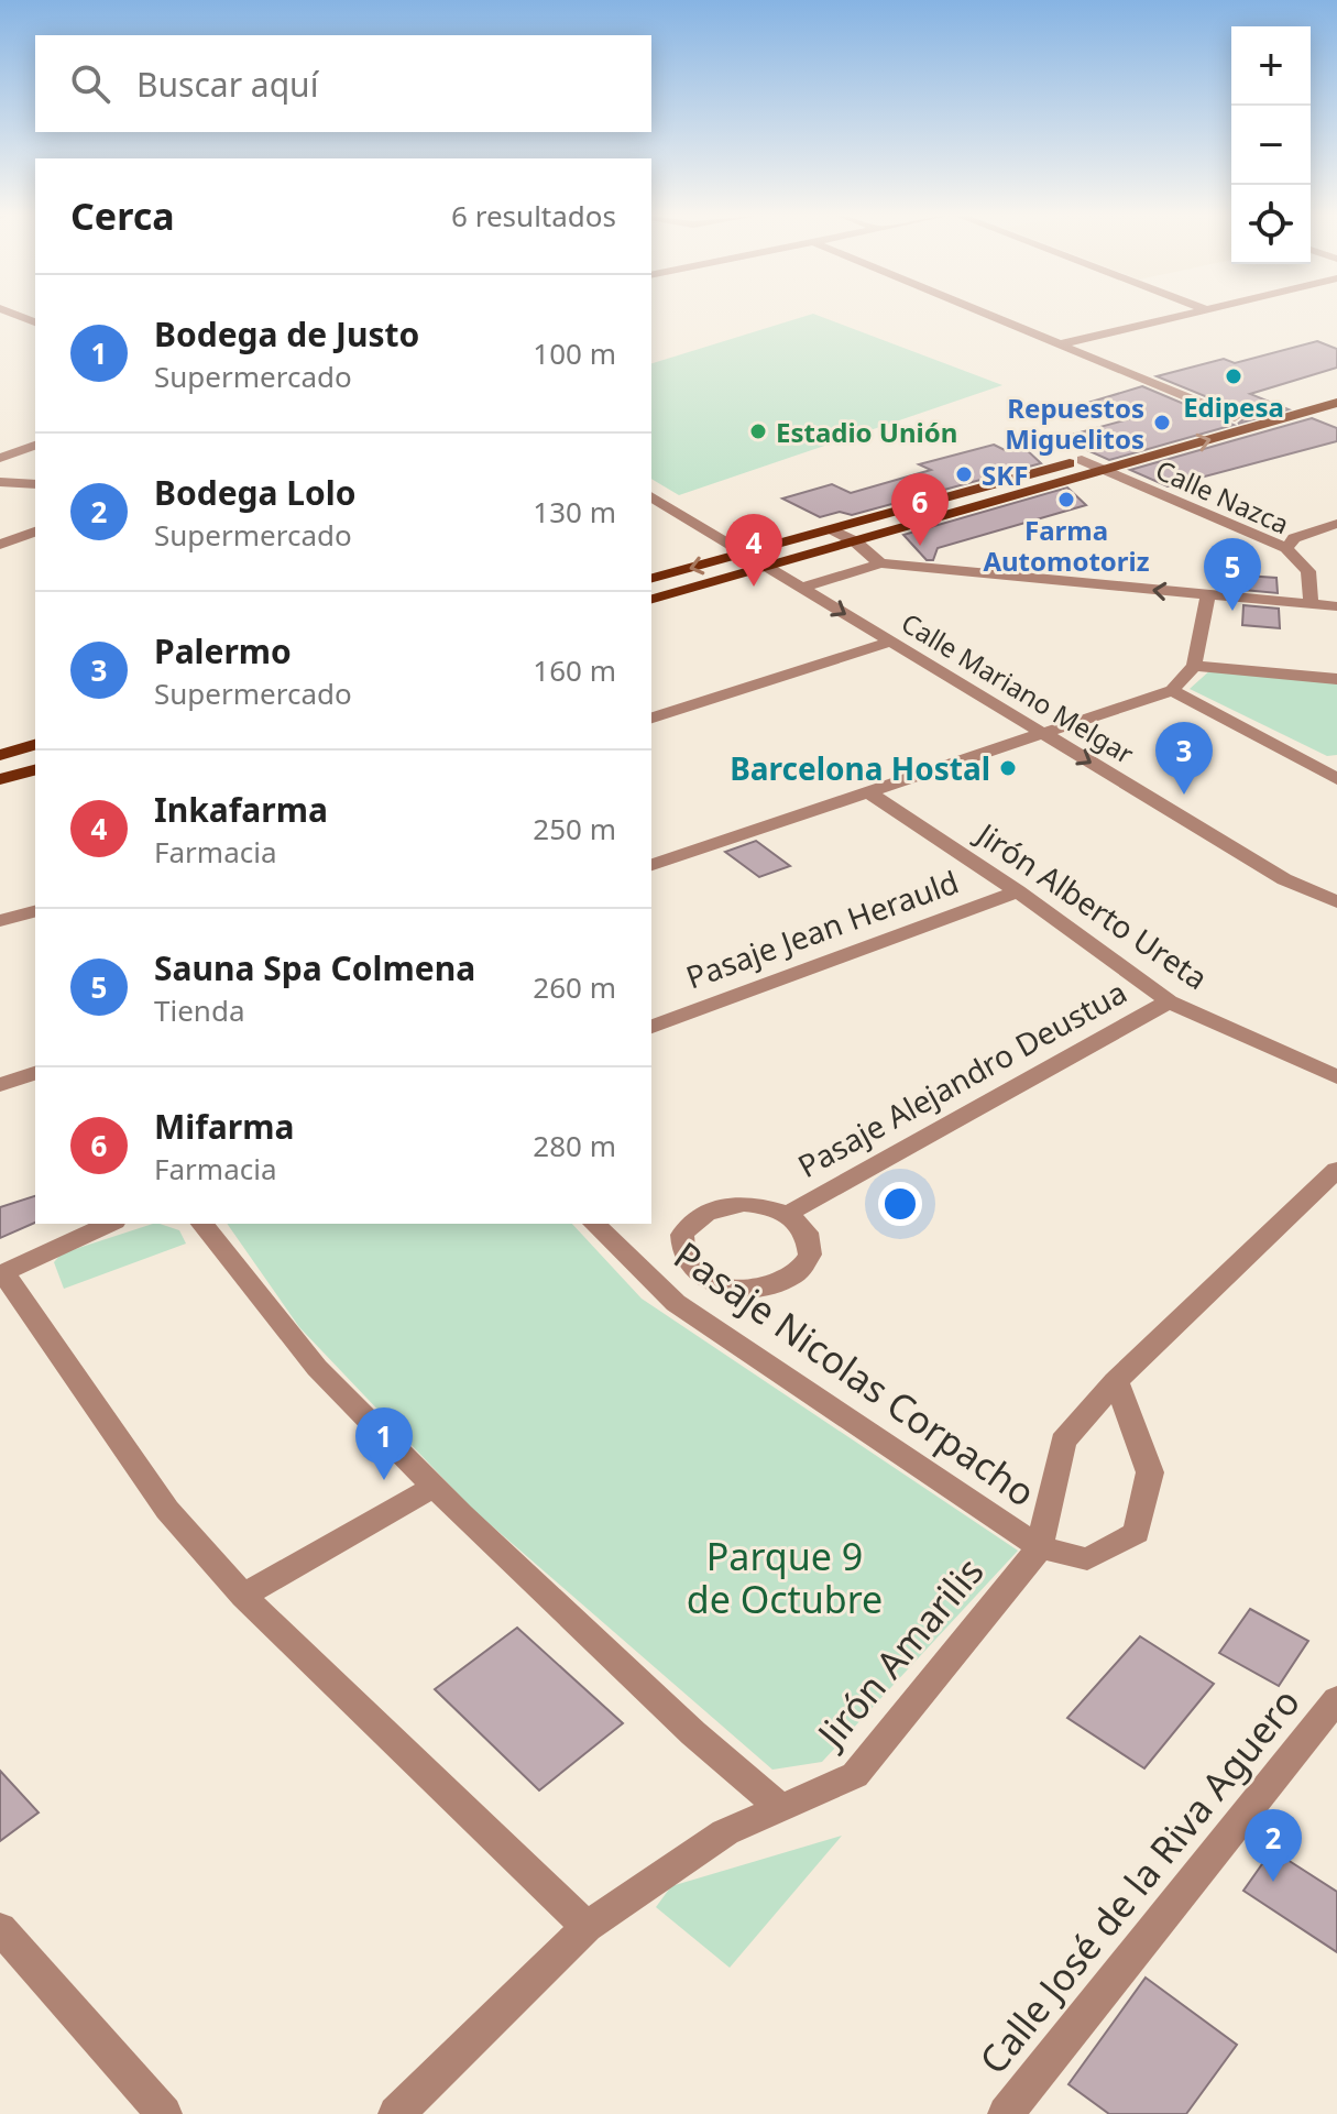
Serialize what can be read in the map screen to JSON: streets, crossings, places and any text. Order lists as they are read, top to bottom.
{
  "streets": {
    "street": [
      "Calle Nazca",
      "Calle Mariano Melgar",
      "Jirón Alberto Ureta",
      "Pasaje Jean Herauld",
      "Pasaje Alejandro Deustua",
      "Pasaje Nicolas Corpacho",
      "Jirón Amarilis",
      "Calle José de la Riva Aguero"
    ]
  },
  "crossings": [
    ["Jirón Alberto Ureta", "Pasaje Jean Herauld"],
    ["Jirón Alberto Ureta", "Pasaje Alejandro Deustua"],
    ["Pasaje Nicolas Corpacho", "Jirón Amarilis"]
  ],
  "parks": ["Parque 9 de Octubre"],
  "places": [
    "Edipesa",
    "Repuestos Miguelitos",
    "Estadio Unión",
    "SKF",
    "Farma Automotoriz",
    "Barcelona Hostal"
  ],
  "page": {
    "map_buttons": ["+", "−"],
    "search": "Buscar aquí",
    "heading": ["Cerca", "6 resultados"],
    "list": [
      {
        "mark": "1",
        "name": "Bodega de Justo",
        "note": "Supermercado",
        "value": "100 m"
      },
      {
        "mark": "2",
        "name": "Bodega Lolo",
        "note": "Supermercado",
        "value": "130 m"
      },
      {
        "mark": "3",
        "name": "Palermo",
        "note": "Supermercado",
        "value": "160 m"
      },
      {
        "mark": "4",
        "name": "Inkafarma",
        "note": "Farmacia",
        "value": "250 m"
      },
      {
        "mark": "5",
        "name": "Sauna Spa Colmena",
        "note": "Tienda",
        "value": "260 m"
      },
      {
        "mark": "6",
        "name": "Mifarma",
        "note": "Farmacia",
        "value": "280 m"
      }
    ],
    "pins": [
      "6",
      "4",
      "5",
      "3",
      "1",
      "2"
    ]
  }
}
